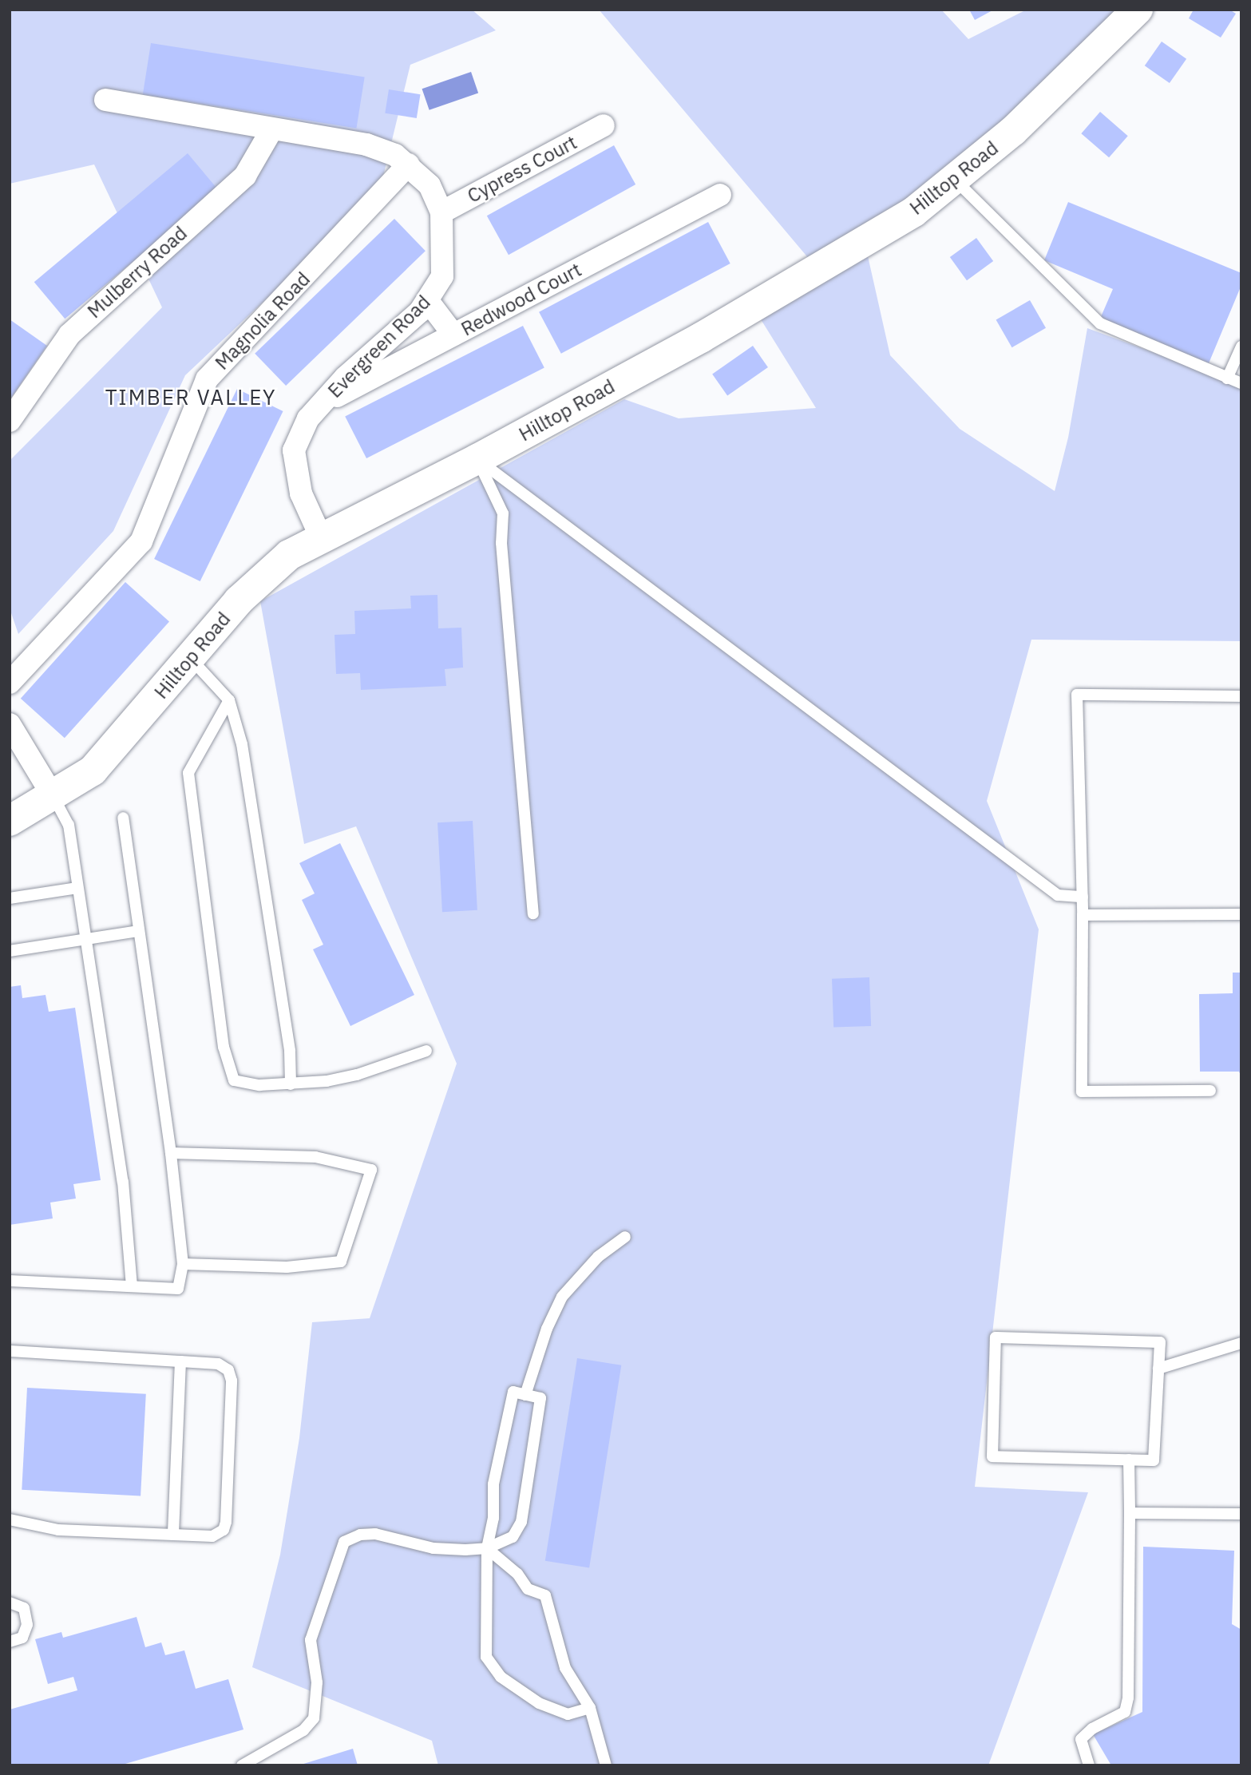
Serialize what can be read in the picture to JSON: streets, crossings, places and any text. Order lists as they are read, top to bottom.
{
  "streets": {
    "street": [
      "Cypress Court",
      "Hilltop Road",
      "Mulberry Road",
      "Redwood Court",
      "Magnolia Road",
      "Evergreen Road"
    ]
  },
  "crossings": [
    ["Cypress Court", "Evergreen Road"],
    ["Hilltop Road", "Evergreen Road"],
    ["Mulberry Road", "Evergreen Road"],
    ["Redwood Court", "Evergreen Road"],
    ["Magnolia Road", "Evergreen Road"]
  ],
  "districts": ["TIMBER VALLEY"]
}
